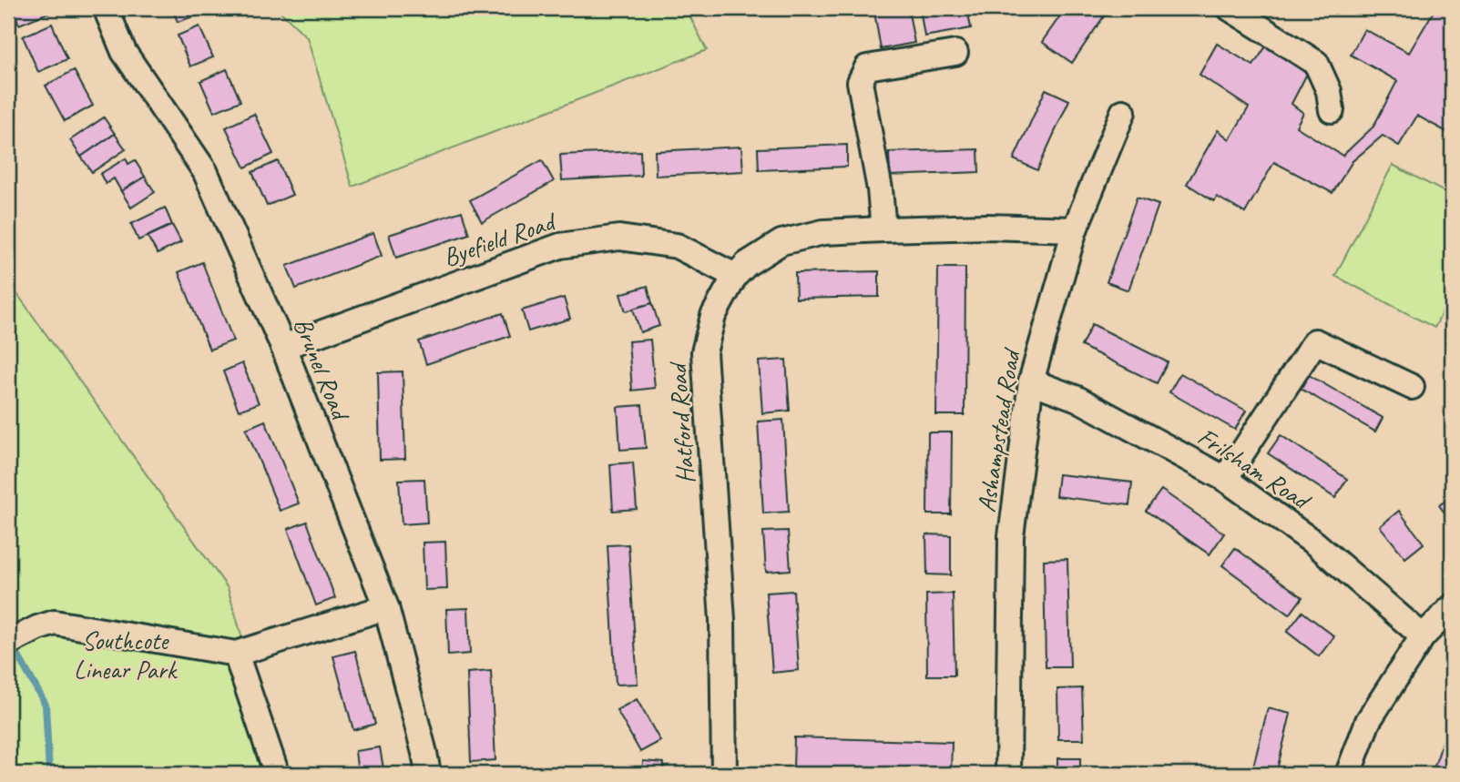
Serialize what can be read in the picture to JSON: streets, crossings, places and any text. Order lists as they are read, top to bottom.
{
  "streets": {
    "street": [
      "Byefield Road",
      "Brunel Road",
      "Hatford Road",
      "Ashampstead Road",
      "Frilsham Road"
    ]
  },
  "crossings": [
    ["Byefield Road", "Brunel Road"],
    ["Byefield Road", "Hatford Road"],
    ["Hatford Road", "Ashampstead Road"],
    ["Ashampstead Road", "Frilsham Road"]
  ],
  "parks": ["Southcote Linear Park"]
}
